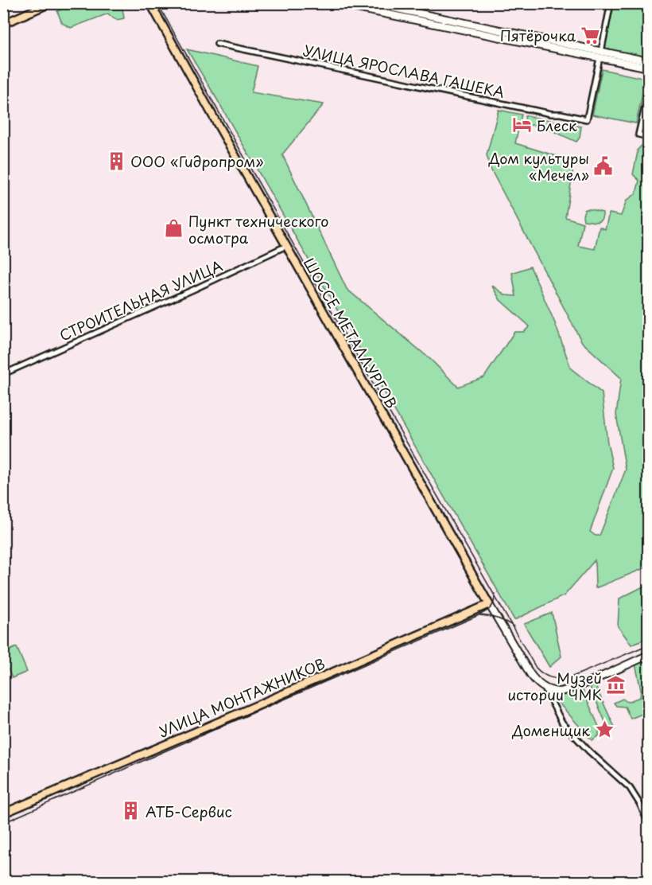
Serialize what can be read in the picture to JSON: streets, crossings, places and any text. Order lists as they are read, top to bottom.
{
  "streets": {
    "main road": ["ШОССЕ МЕТАЛЛУРГОВ", "УЛИЦА МОНТАЖНИКОВ"],
    "street": ["УЛИЦА ЯРОСЛАВА ГАШЕКА", "СТРОИТЕЛЬНАЯ УЛИЦА"]
  },
  "crossings": [
    ["СТРОИТЕЛЬНАЯ УЛИЦА", "ШОССЕ МЕТАЛЛУРГОВ"],
    ["ШОССЕ МЕТАЛЛУРГОВ", "УЛИЦА МОНТАЖНИКОВ"]
  ],
  "places": {
    "supermarket": ["Пятёрочка"],
    "hotel": ["Блеск"],
    "building": ["ООО «Гидропром»", "АТБ-Сервис"],
    "public building": ["Дом культуры «Мечел»"],
    "shop": ["Пункт технического осмотра"],
    "museum": ["Музей истории ЧМК"],
    "place": ["Доменщик"]
  }
}
